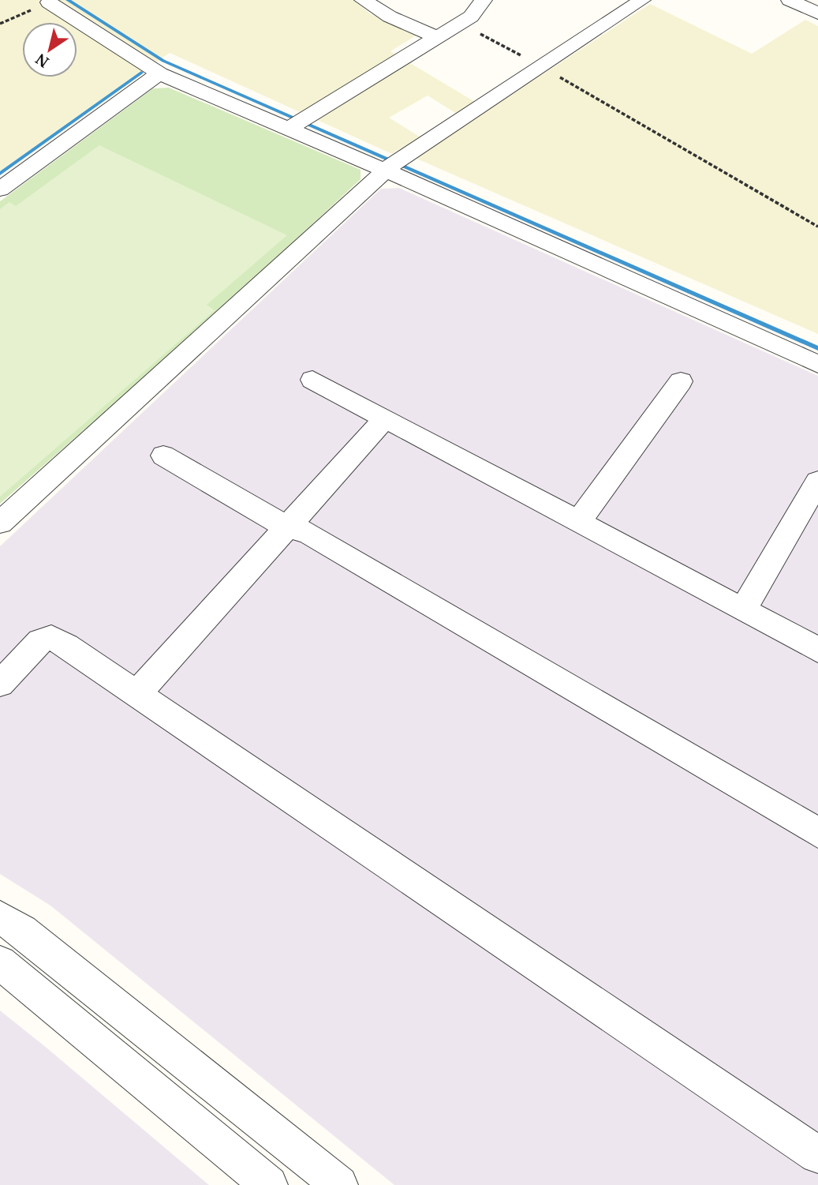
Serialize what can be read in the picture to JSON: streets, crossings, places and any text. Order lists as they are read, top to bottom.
{
  "north": "bottom left"
}
